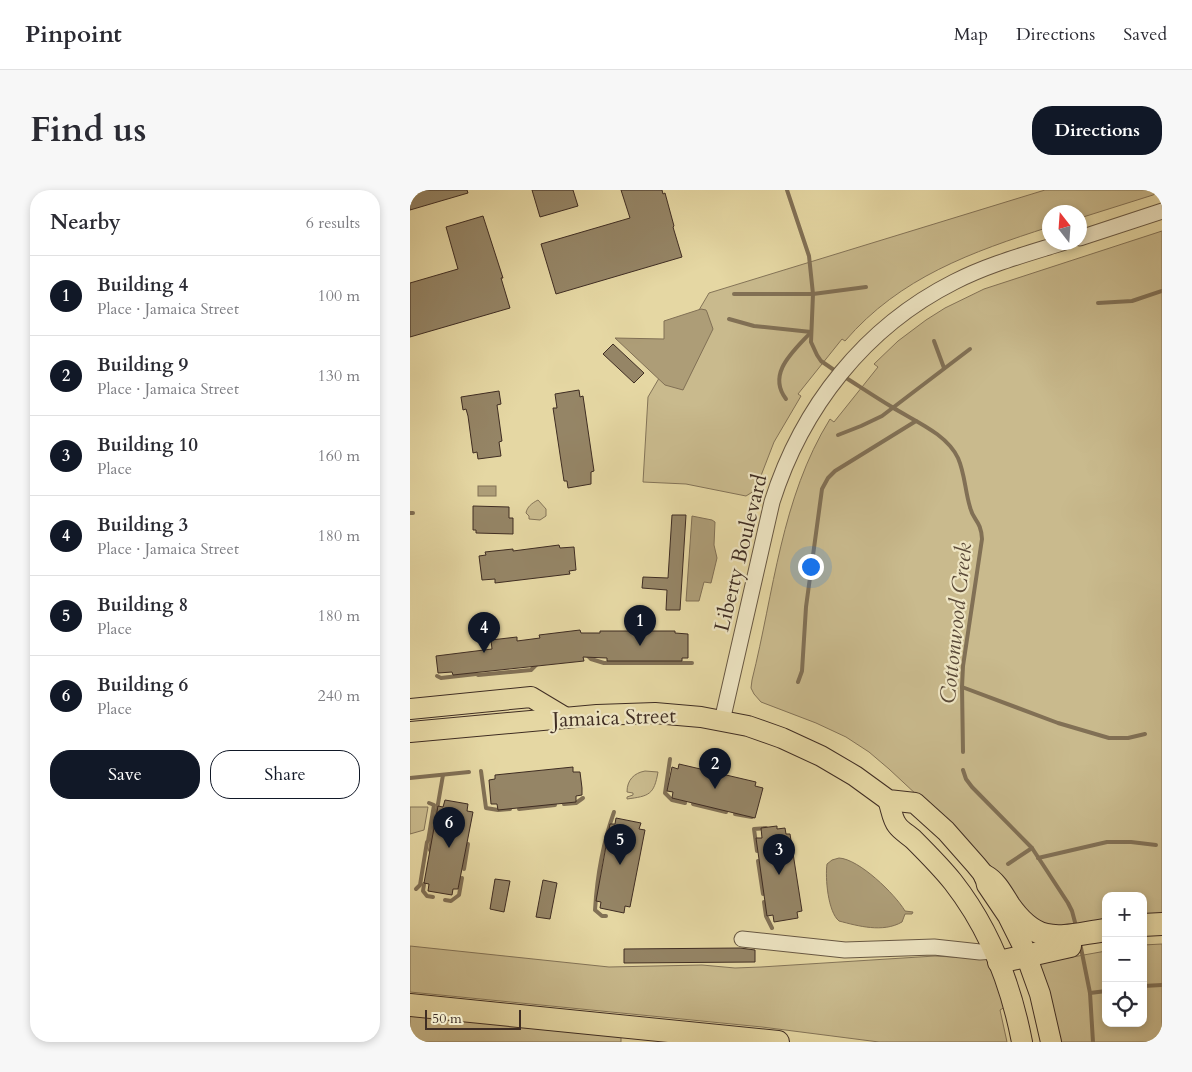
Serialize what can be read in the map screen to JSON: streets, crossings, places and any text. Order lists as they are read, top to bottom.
{
  "streets": {
    "main road": ["Jamaica Street"],
    "street": ["Liberty Boulevard"]
  },
  "crossings": [
    ["Liberty Boulevard", "Jamaica Street"]
  ],
  "water": ["Cottonwood Creek"],
  "scale_bar": "50 m",
  "north": "top",
  "page": {
    "header": "Pinpoint",
    "nav": ["Map", "Directions", "Saved"],
    "title": "Find us",
    "buttons": [
      "Directions",
      ["Save", "Share"]
    ],
    "heading": ["Nearby", "6 results"],
    "list": [
      {
        "mark": "1",
        "name": "Building 4",
        "note": "Place · Jamaica Street",
        "value": "100 m"
      },
      {
        "mark": "2",
        "name": "Building 9",
        "note": "Place · Jamaica Street",
        "value": "130 m"
      },
      {
        "mark": "3",
        "name": "Building 10",
        "note": "Place",
        "value": "160 m"
      },
      {
        "mark": "4",
        "name": "Building 3",
        "note": "Place · Jamaica Street",
        "value": "180 m"
      },
      {
        "mark": "5",
        "name": "Building 8",
        "note": "Place",
        "value": "180 m"
      },
      {
        "mark": "6",
        "name": "Building 6",
        "note": "Place",
        "value": "240 m"
      }
    ],
    "pins": [
      "1",
      "4",
      "2",
      "6",
      "5",
      "3"
    ],
    "map_buttons": ["+", "−"],
    "scale": "50 m"
  }
}
